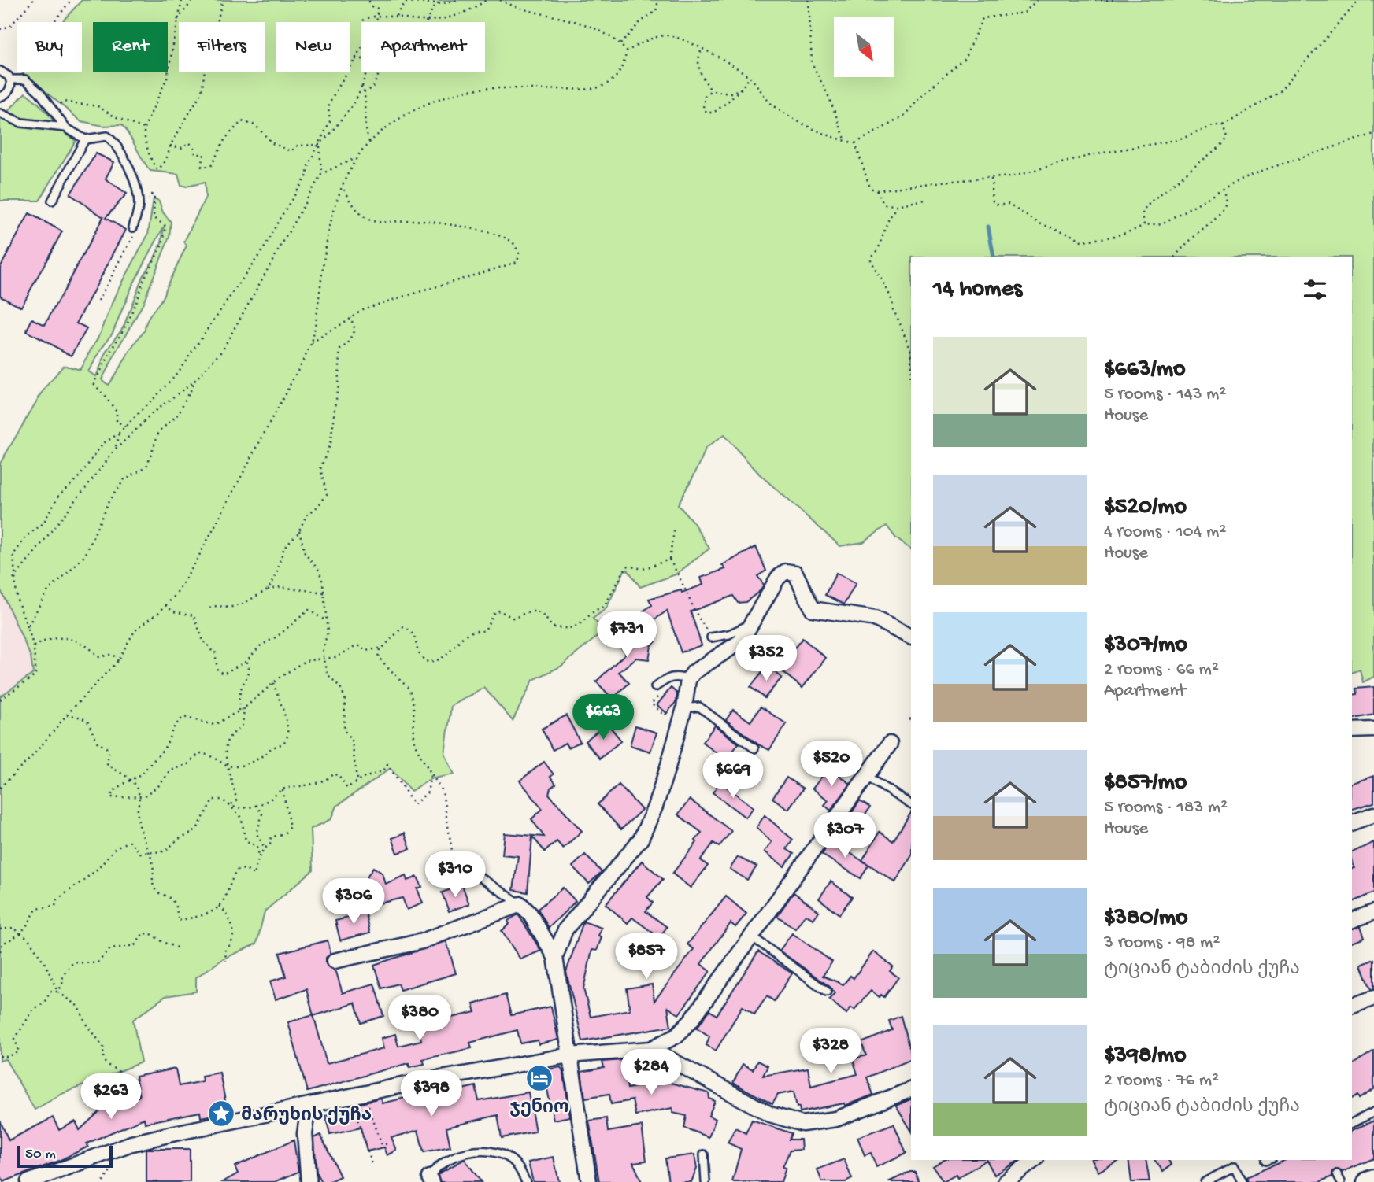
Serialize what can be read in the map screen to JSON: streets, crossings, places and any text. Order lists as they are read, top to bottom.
{
  "places": {
    "hotel": ["ჯენიო"],
    "place": ["მარუხის ქუჩა"]
  },
  "scale_bar": "50 m",
  "north": "bottom right",
  "page": {
    "chip": [
      "Buy",
      "Rent",
      "Filters",
      "New",
      "Apartment"
    ],
    "heading": "14 homes",
    "list": [
      {
        "name": "$663/mo",
        "note": "5 rooms · 143 m² · House"
      },
      {
        "name": "$520/mo",
        "note": "4 rooms · 104 m² · House"
      },
      {
        "name": "$307/mo",
        "note": "2 rooms · 66 m² · Apartment"
      },
      {
        "name": "$857/mo",
        "note": "5 rooms · 183 m² · House"
      },
      {
        "name": "$380/mo",
        "note": "3 rooms · 98 m² · ტიციან ტაბიძის ქუჩა"
      },
      {
        "name": "$398/mo",
        "note": "2 rooms · 76 m² · ტიციან ტაბიძის ქუჩა"
      }
    ],
    "price": [
      "$731",
      "$352",
      "$663",
      "$520",
      "$669",
      "$307",
      "$310",
      "$306",
      "$857",
      "$380",
      "$328",
      "$284",
      "$398",
      "$263"
    ],
    "scale": "50 m"
  }
}
